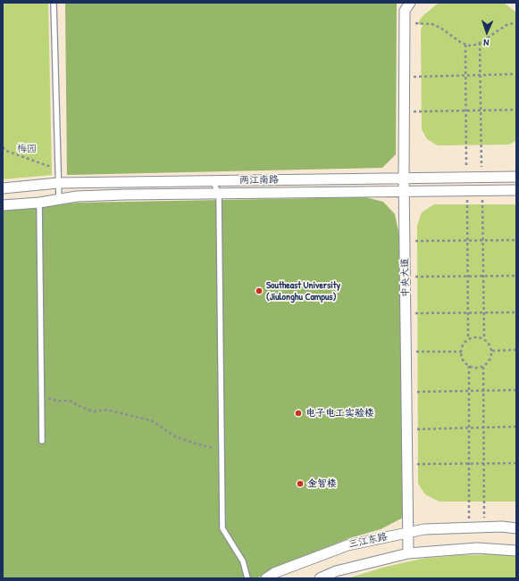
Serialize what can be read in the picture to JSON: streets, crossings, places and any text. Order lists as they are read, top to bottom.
{
  "streets": {
    "street": ["两江南路", "中央大道", "三江东路"]
  },
  "crossings": [
    ["两江南路", "中央大道"],
    ["中央大道", "三江东路"]
  ],
  "parks": ["梅园"],
  "places": ["Southeast University (Jiulonghu Campus)", "电子电工实验楼", "金智楼"],
  "north": "bottom"
}
